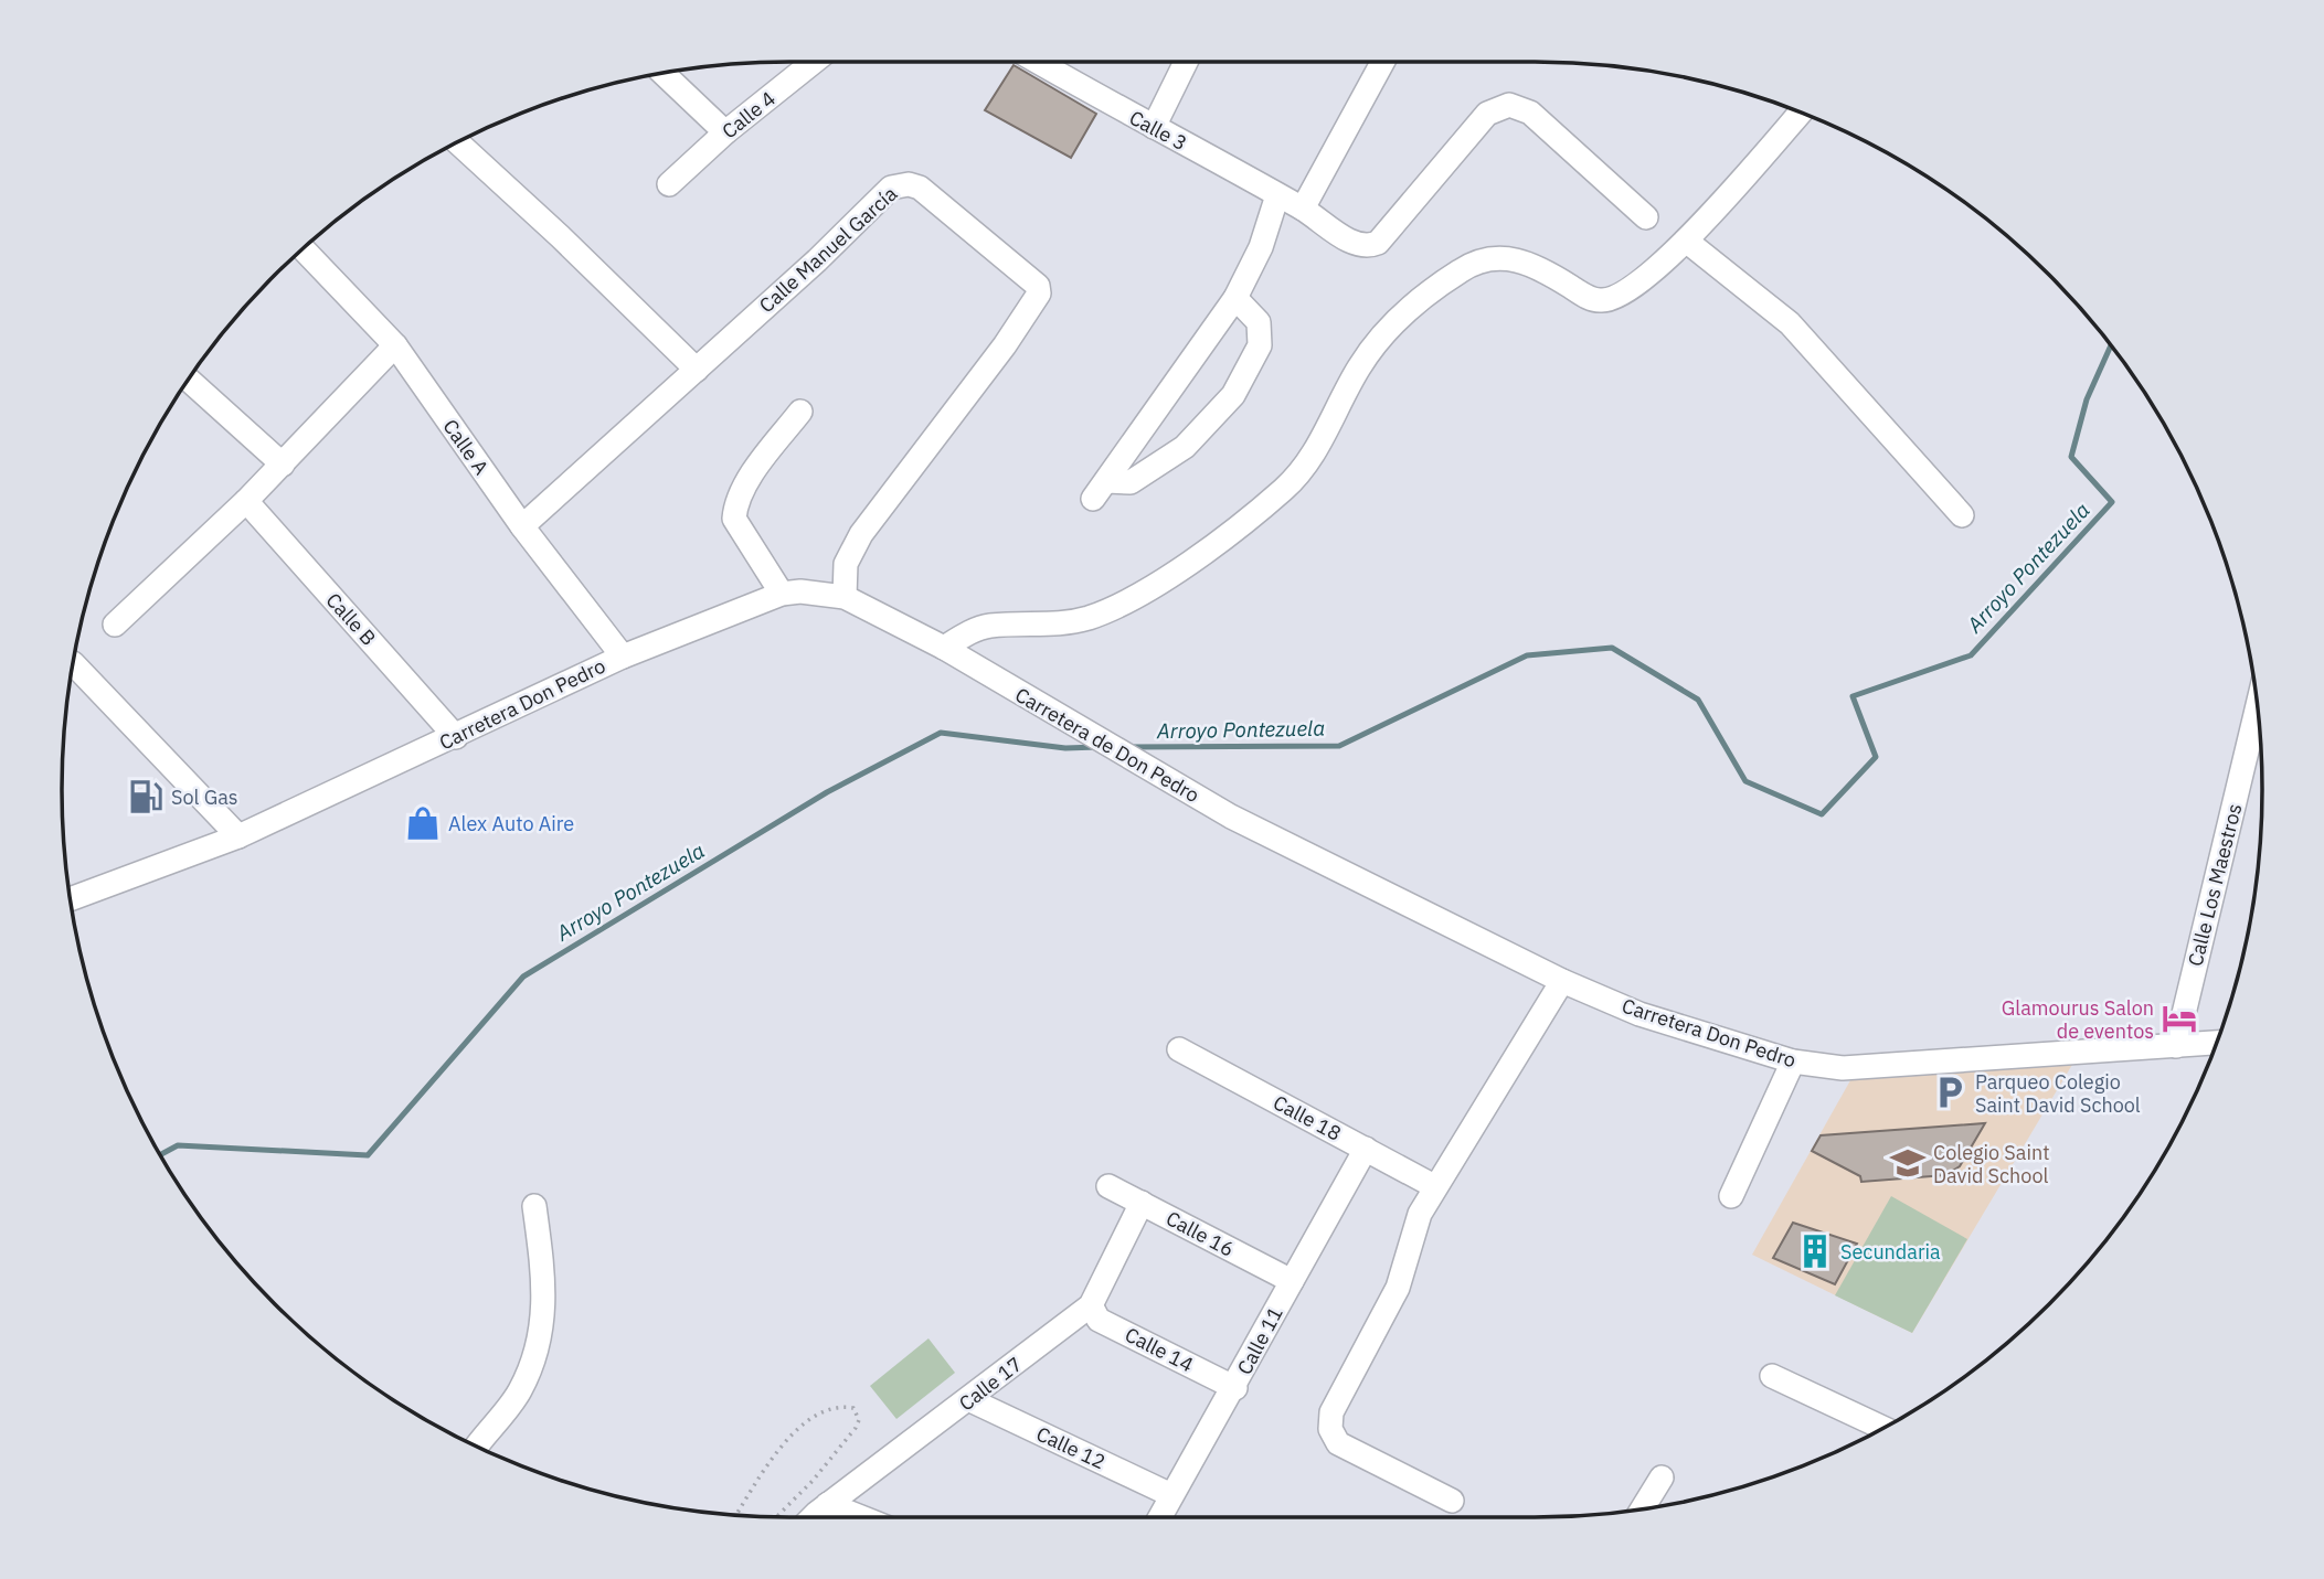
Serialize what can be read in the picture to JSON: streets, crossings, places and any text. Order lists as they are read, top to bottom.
{
  "streets": {
    "street": [
      "Calle 4",
      "Calle 3",
      "Calle Manuel García",
      "Calle A",
      "Calle B",
      "Carretera Don Pedro",
      "Carretera de Don Pedro",
      "Calle Los Maestros",
      "Calle 18",
      "Calle 16",
      "Calle 11",
      "Calle 14",
      "Calle 17",
      "Calle 12"
    ]
  },
  "crossings": [
    ["Calle Manuel García", "Calle A"],
    ["Calle Manuel García", "Carretera Don Pedro"],
    ["Calle A", "Carretera Don Pedro"],
    ["Calle B", "Carretera Don Pedro"],
    ["Carretera Don Pedro", "Carretera de Don Pedro"],
    ["Carretera Don Pedro", "Calle Los Maestros"],
    ["Calle 18", "Calle 11"],
    ["Calle 16", "Calle 11"],
    ["Calle 16", "Calle 17"],
    ["Calle 11", "Calle 14"],
    ["Calle 11", "Calle 12"],
    ["Calle 14", "Calle 17"],
    ["Calle 17", "Calle 12"]
  ],
  "water": ["Arroyo Pontezuela"],
  "places": {
    "fuel station": ["Sol Gas"],
    "shop": ["Alex Auto Aire"],
    "hotel": ["Glamourus Salon de eventos"],
    "parking": ["Parqueo Colegio Saint David School"],
    "school or university": ["Colegio Saint David School"],
    "building": ["Secundaria"]
  }
}
